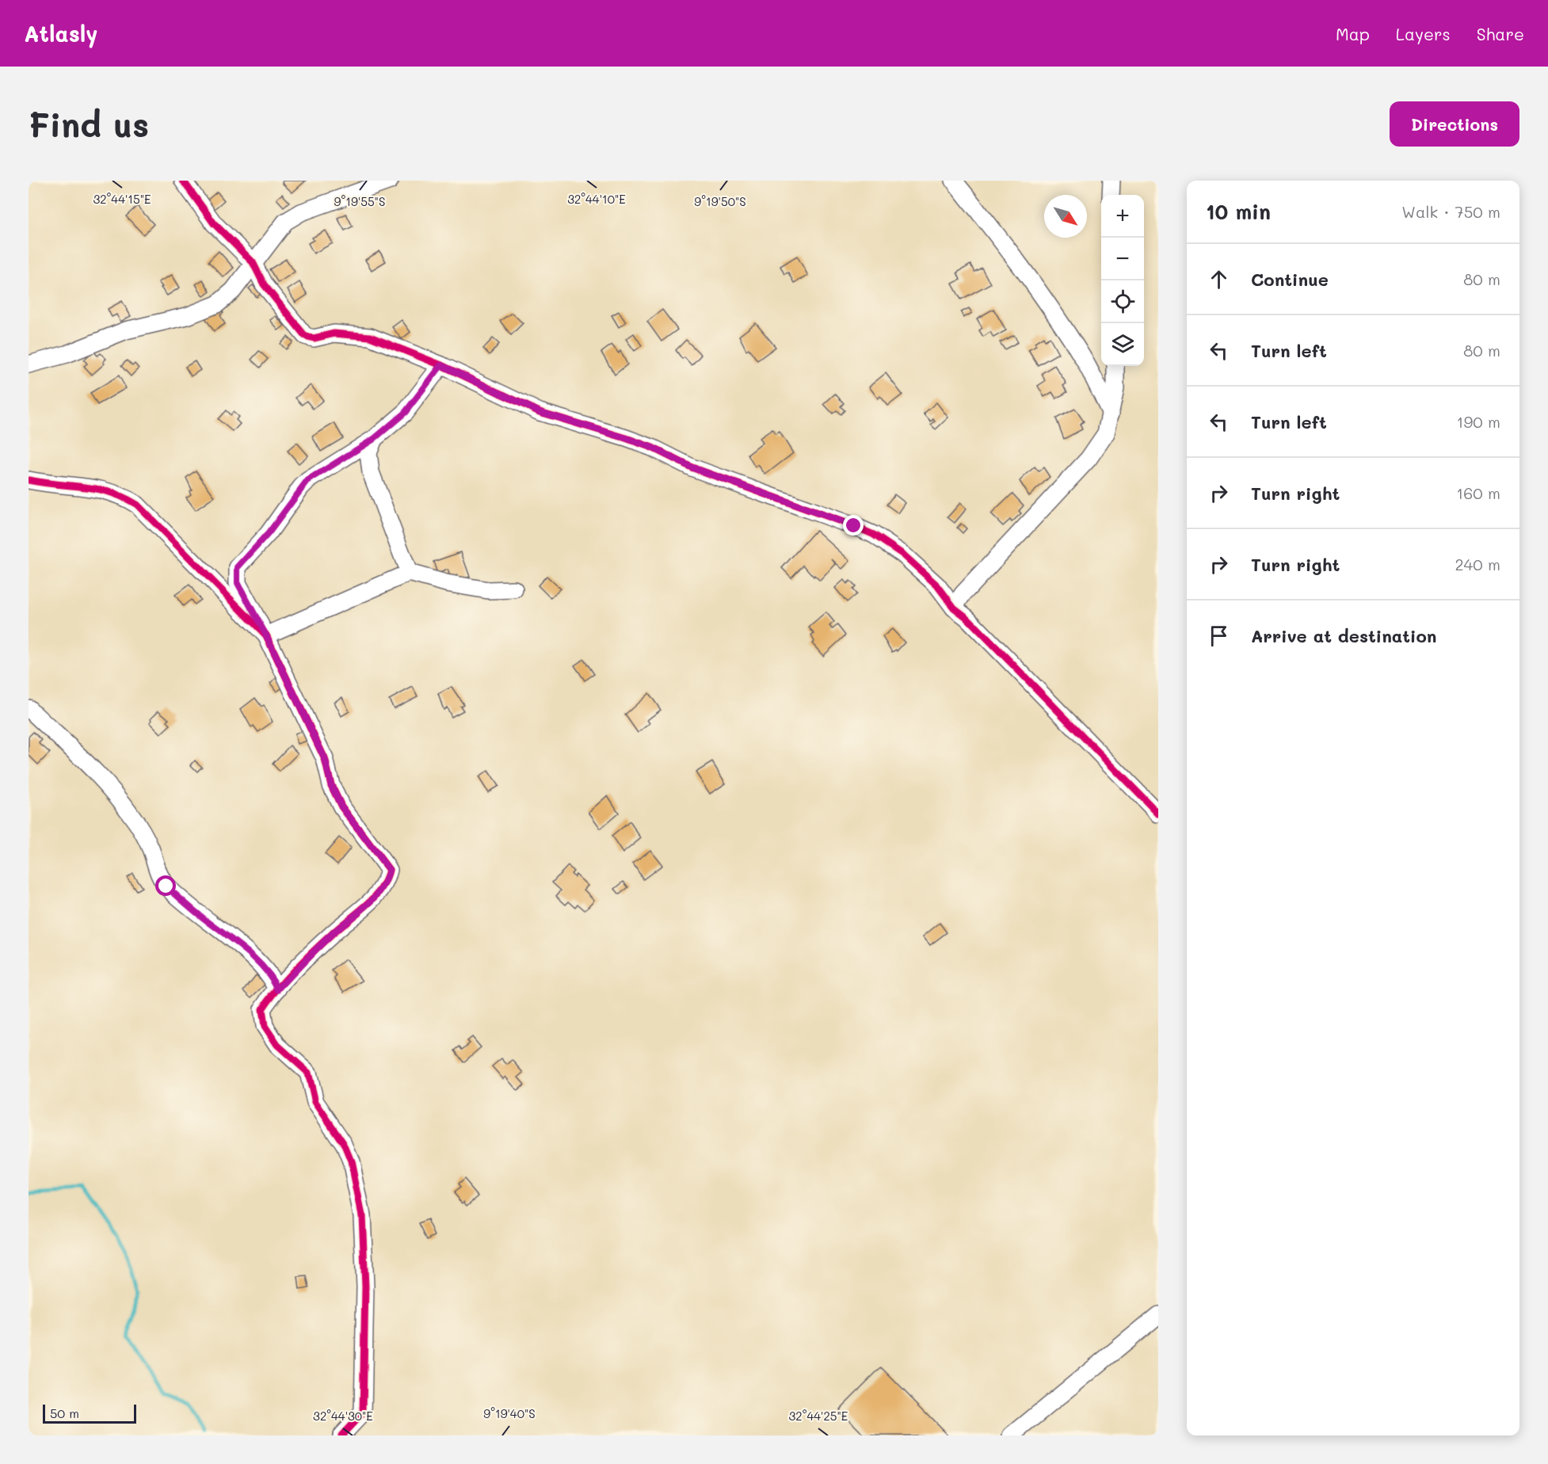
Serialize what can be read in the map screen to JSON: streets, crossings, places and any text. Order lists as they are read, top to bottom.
{
  "scale_bar": "50 m",
  "north": "bottom right",
  "page": {
    "header": "Atlasly",
    "nav": ["Map", "Layers", "Share"],
    "buttons": "Directions",
    "title": "Find us",
    "heading": ["10 min", "Walk · 750 m"],
    "map_buttons": ["+", "−"],
    "list": [
      ["Continue", "80 m"],
      ["Turn left", "80 m"],
      ["Turn left", "190 m"],
      ["Turn right", "160 m"],
      ["Turn right", "240 m"],
      "Arrive at destination"
    ],
    "scale": "50 m"
  },
  "coordinates": [
    "32°44'15\"E",
    "32°44'10\"E",
    "9°19'55\"S",
    "9°19'50\"S",
    "9°19'40\"S",
    "32°44'30\"E",
    "32°44'25\"E"
  ]
}
